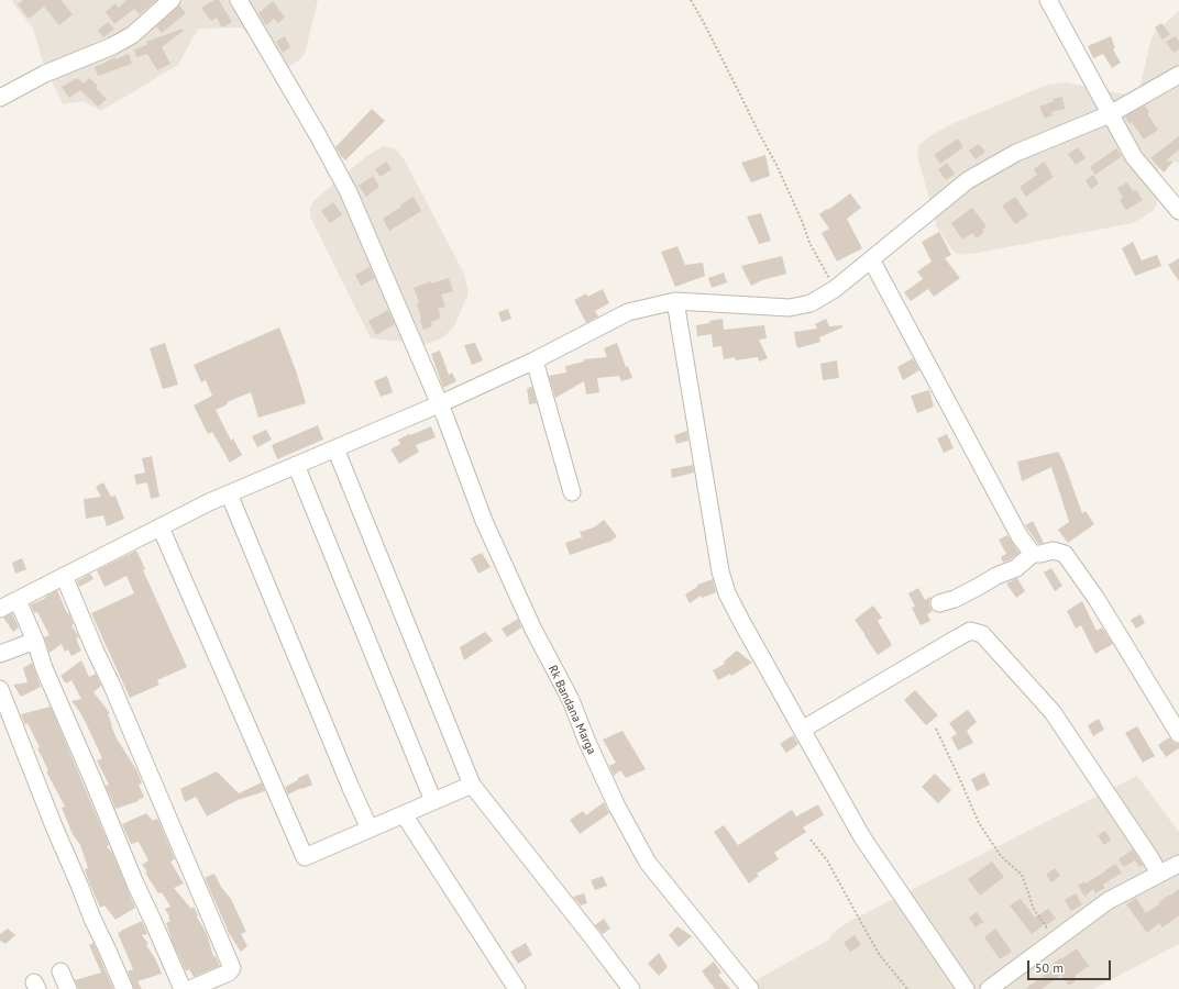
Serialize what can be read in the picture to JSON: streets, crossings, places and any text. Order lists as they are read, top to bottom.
{
  "streets": {
    "street": ["Rk Bandana Marga"]
  },
  "scale_bar": "50 m"
}
